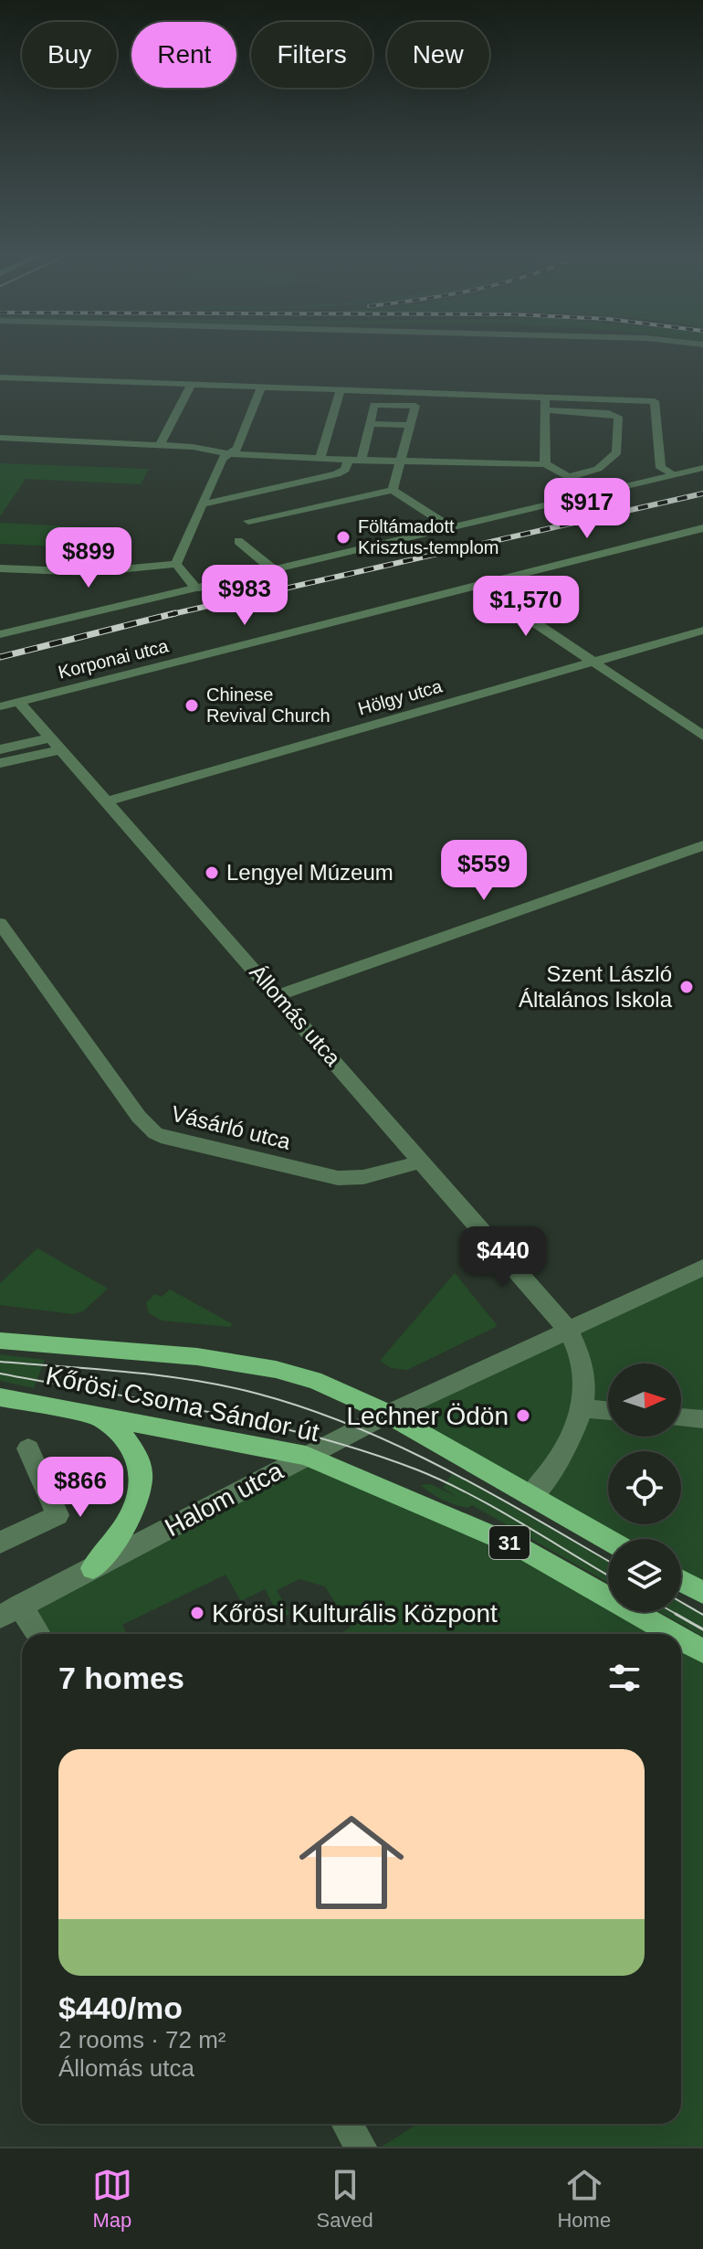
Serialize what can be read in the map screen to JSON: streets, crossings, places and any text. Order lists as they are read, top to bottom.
{
  "streets": {
    "main road": ["Kőrösi Csoma Sándor út", "31"],
    "street": [
      "Korponai utca",
      "Hölgy utca",
      "Állomás utca",
      "Vásárló utca",
      "Halom utca"
    ]
  },
  "crossings": [
    ["Korponai utca", "Állomás utca"],
    ["Hölgy utca", "Állomás utca"],
    ["Állomás utca", "Vásárló utca"],
    ["Állomás utca", "Halom utca"],
    ["Kőrösi Csoma Sándor út", "Halom utca"]
  ],
  "places": [
    "Föltámadott Krisztus-templom",
    "Chinese Revival Church",
    "Lengyel Múzeum",
    "Szent László Általános Iskola",
    "Lechner Ödön",
    "Kőrösi Kulturális Központ"
  ],
  "north": "right",
  "page": {
    "chip": [
      "Buy",
      "Rent",
      "Filters",
      "New"
    ],
    "price": [
      "$917",
      "$899",
      "$983",
      "$1,570",
      "$559",
      "$440",
      "$866"
    ],
    "heading": "7 homes",
    "list": [
      {
        "name": "$440/mo",
        "note": "2 rooms · 72 m² · Állomás utca"
      }
    ],
    "tabs": ["Map", "Saved", "Home"]
  }
}
